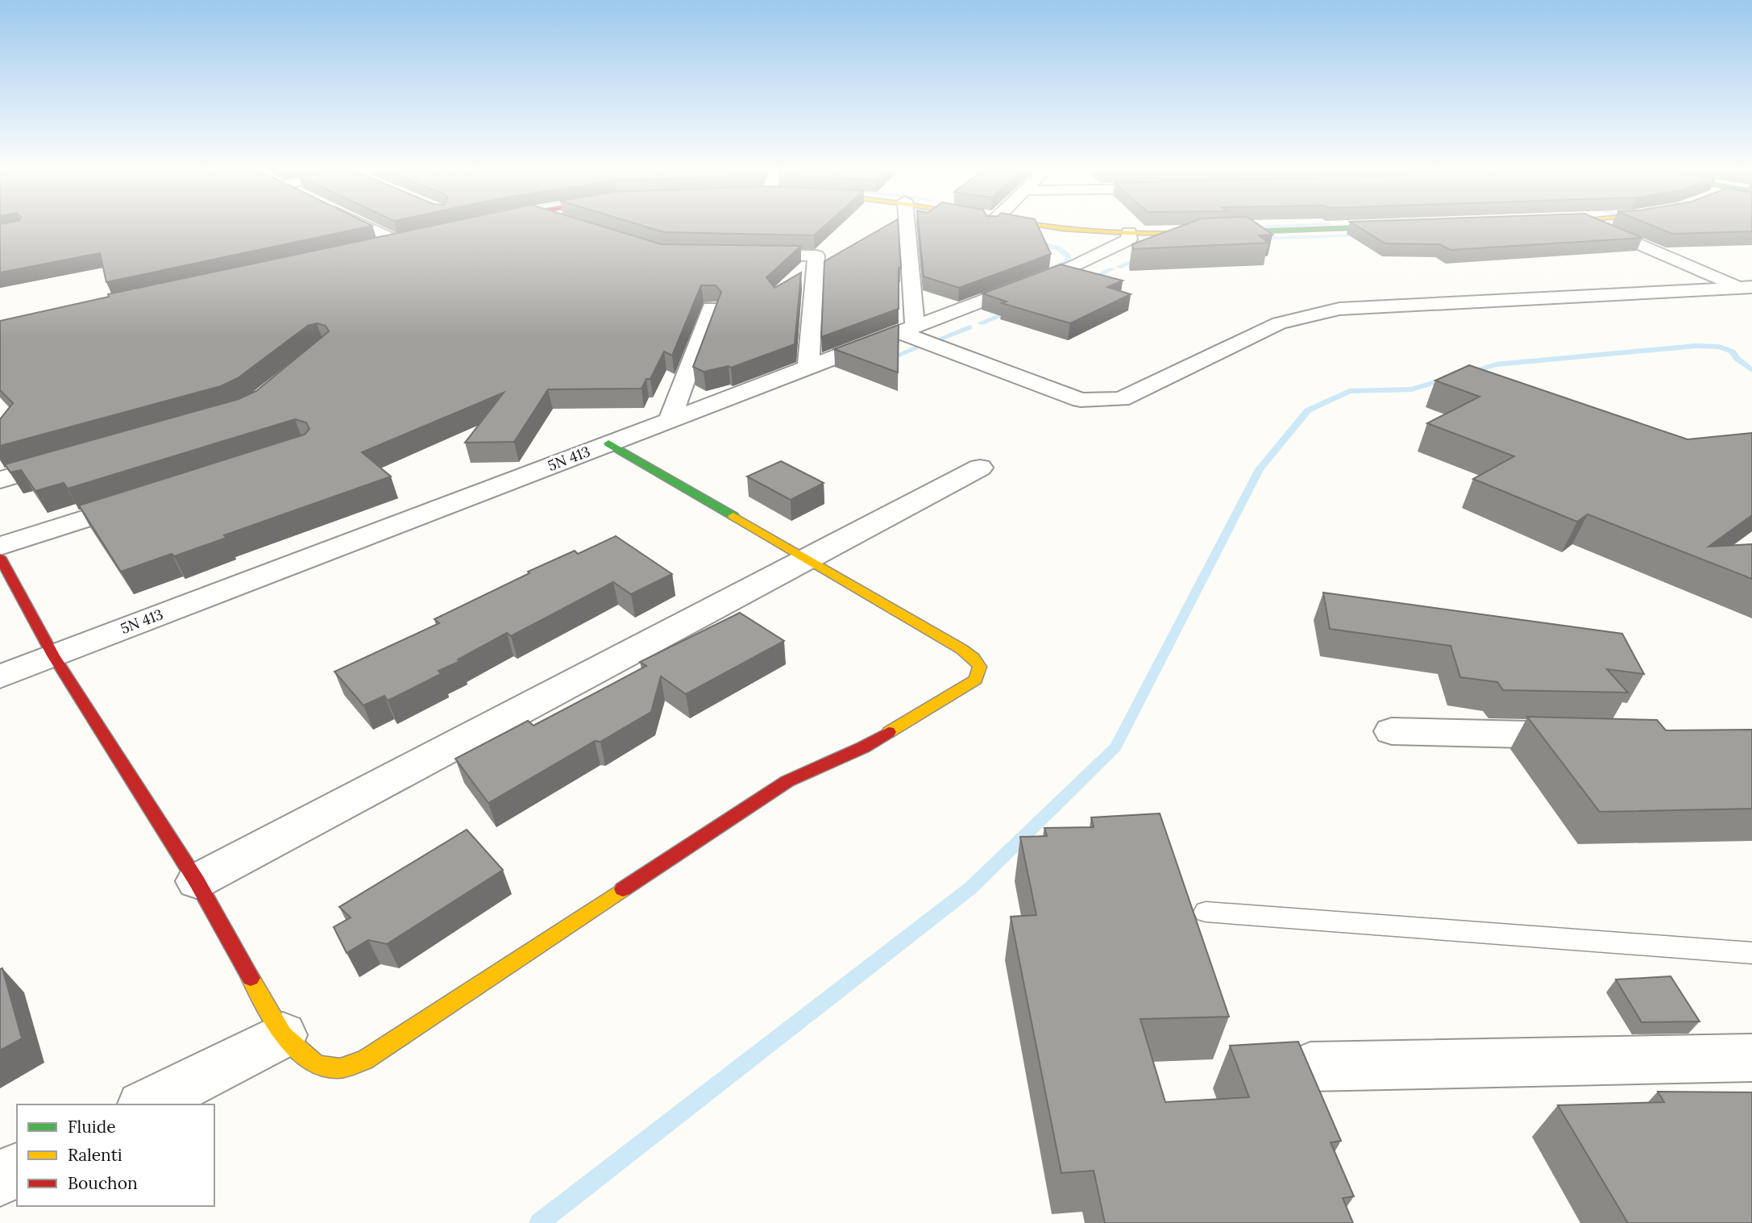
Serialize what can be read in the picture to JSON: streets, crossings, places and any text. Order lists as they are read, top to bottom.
{
  "streets": {
    "street": ["5N 413"]
  },
  "legend": ["Fluide", "Ralenti", "Bouchon"]
}
